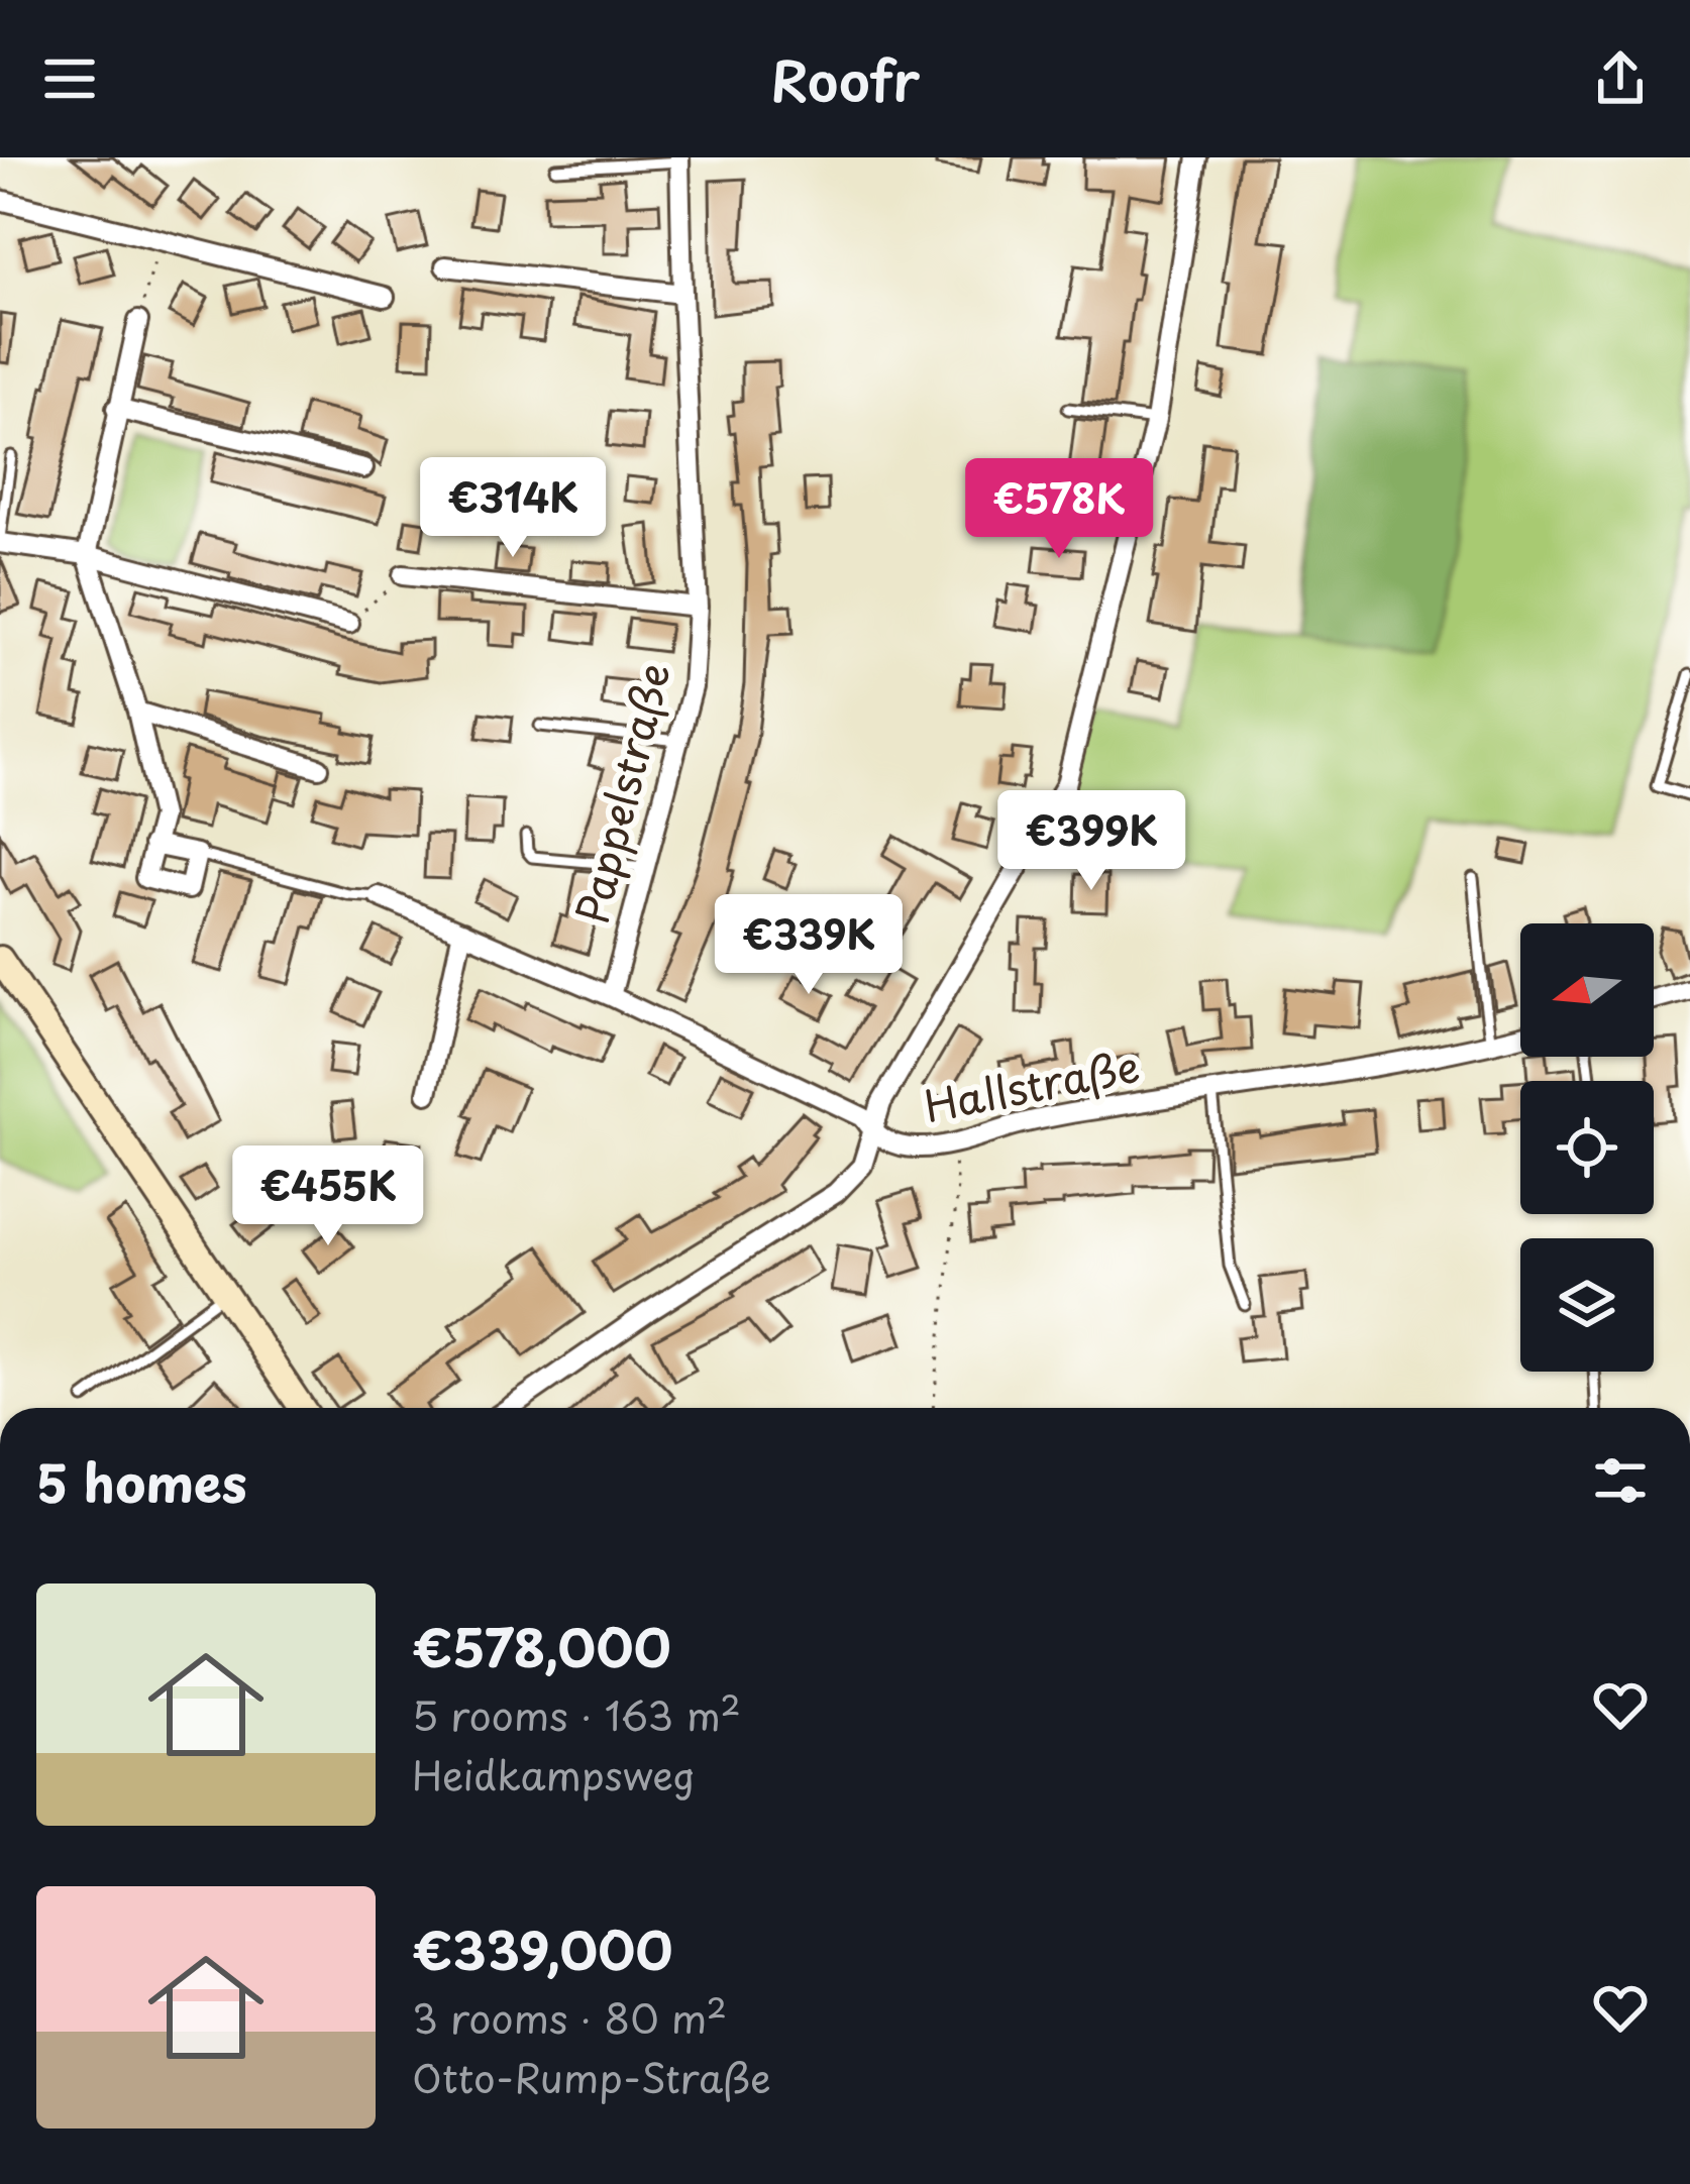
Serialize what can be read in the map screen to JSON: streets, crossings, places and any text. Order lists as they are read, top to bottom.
{
  "streets": {
    "street": ["Pappelstraße", "Hallstraße"]
  },
  "north": "left",
  "page": {
    "header": "Roofr",
    "price": [
      "€314K",
      "€578K",
      "€399K",
      "€339K",
      "€455K"
    ],
    "heading": "5 homes",
    "list": [
      {
        "name": "€578,000",
        "note": "5 rooms · 163 m² · Heidkampsweg"
      },
      {
        "name": "€339,000",
        "note": "3 rooms · 80 m² · Otto-Rump-Straße"
      }
    ]
  }
}
